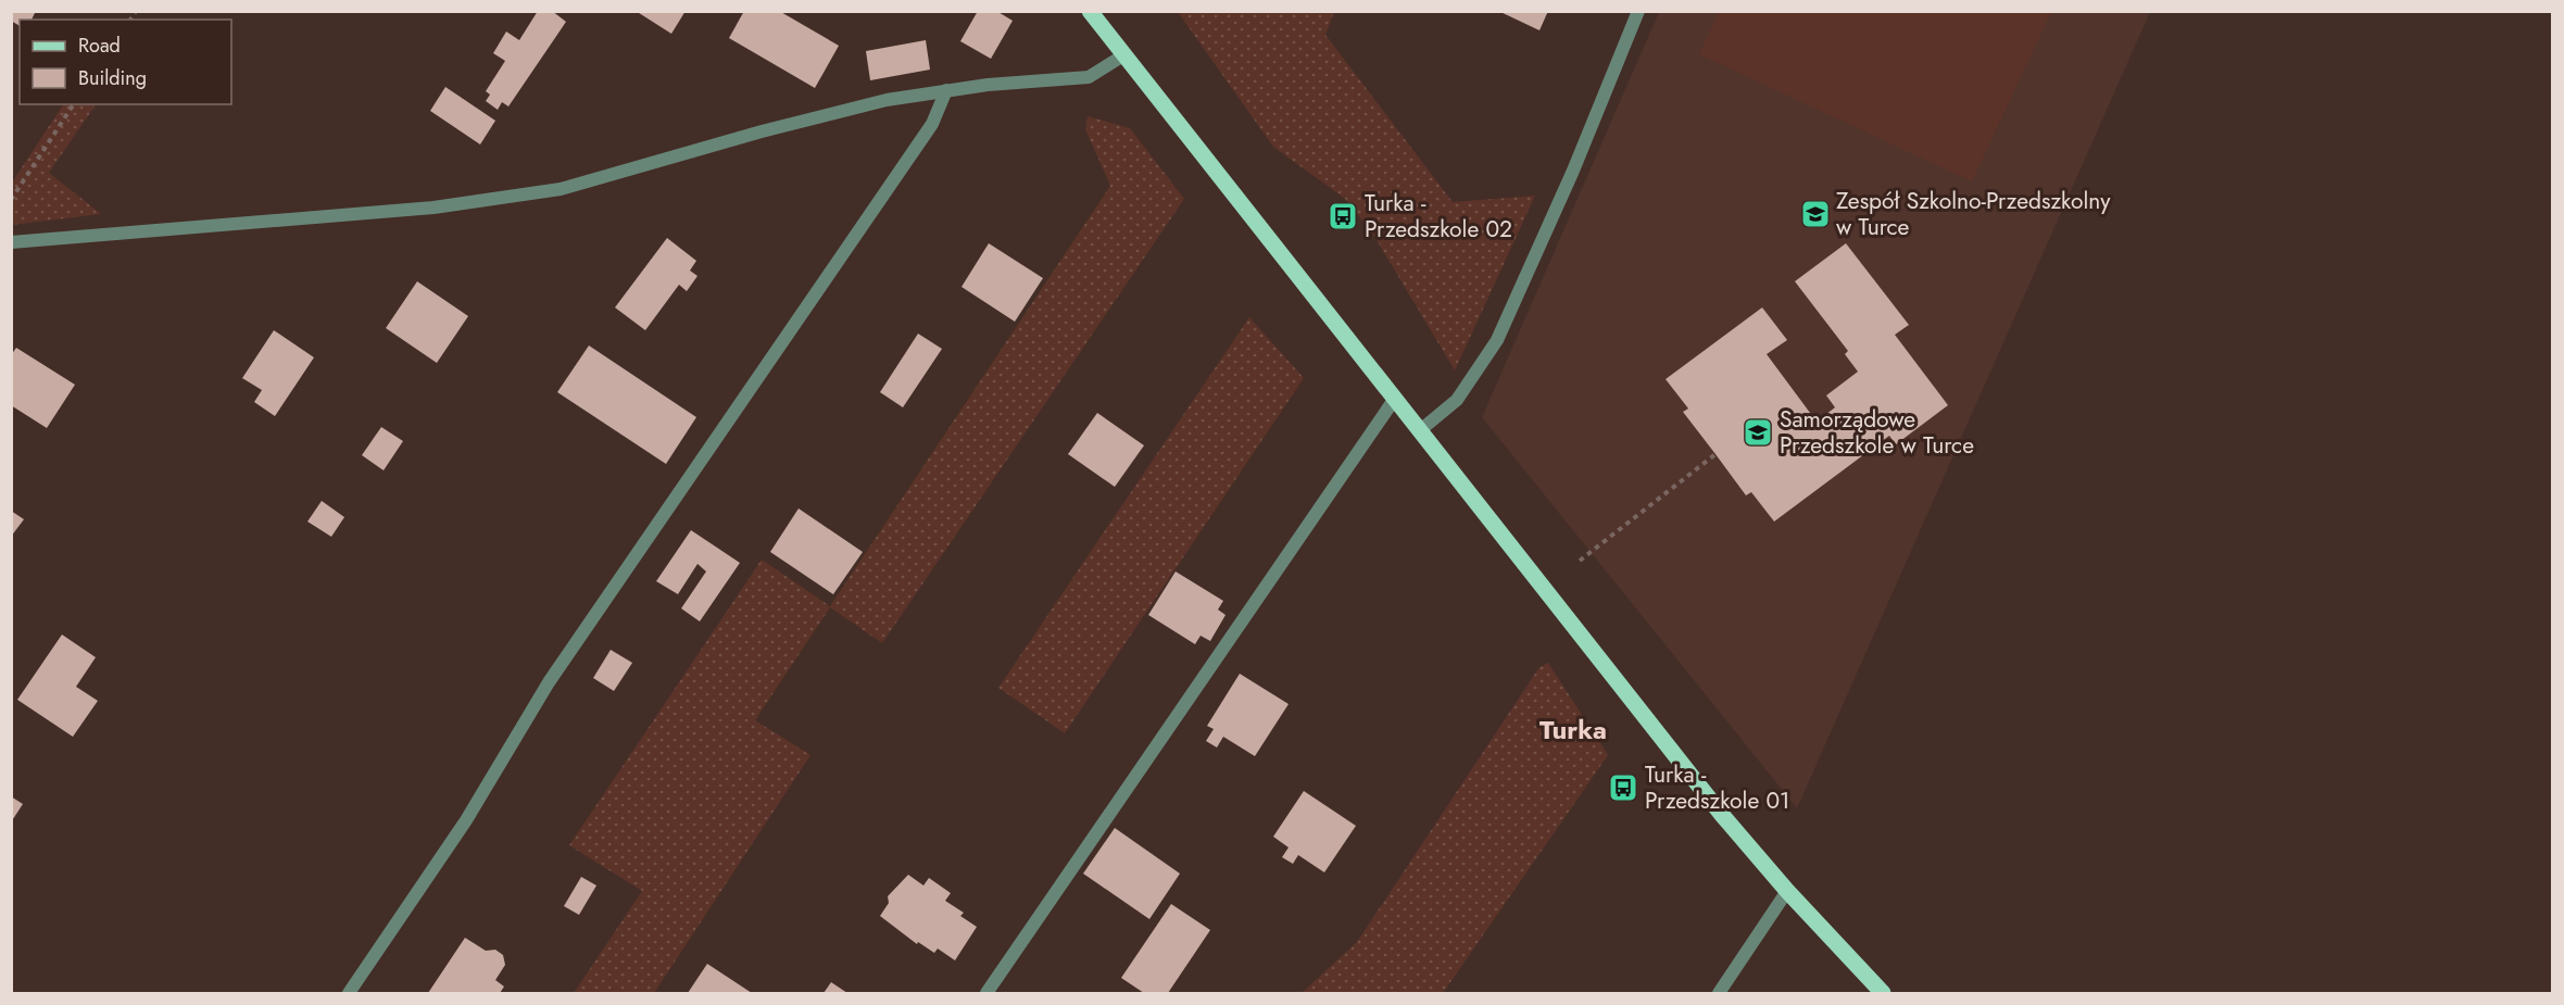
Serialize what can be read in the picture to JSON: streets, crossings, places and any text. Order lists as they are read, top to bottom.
{
  "districts": ["Turka"],
  "places": {
    "school or university": ["Zespół Szkolno-Przedszkolny w Turce", "Samorządowe Przedszkole w Turce"],
    "bus stop": ["Turka - Przedszkole 02", "Turka - Przedszkole 01"]
  },
  "legend": ["Road", "Building"]
}
